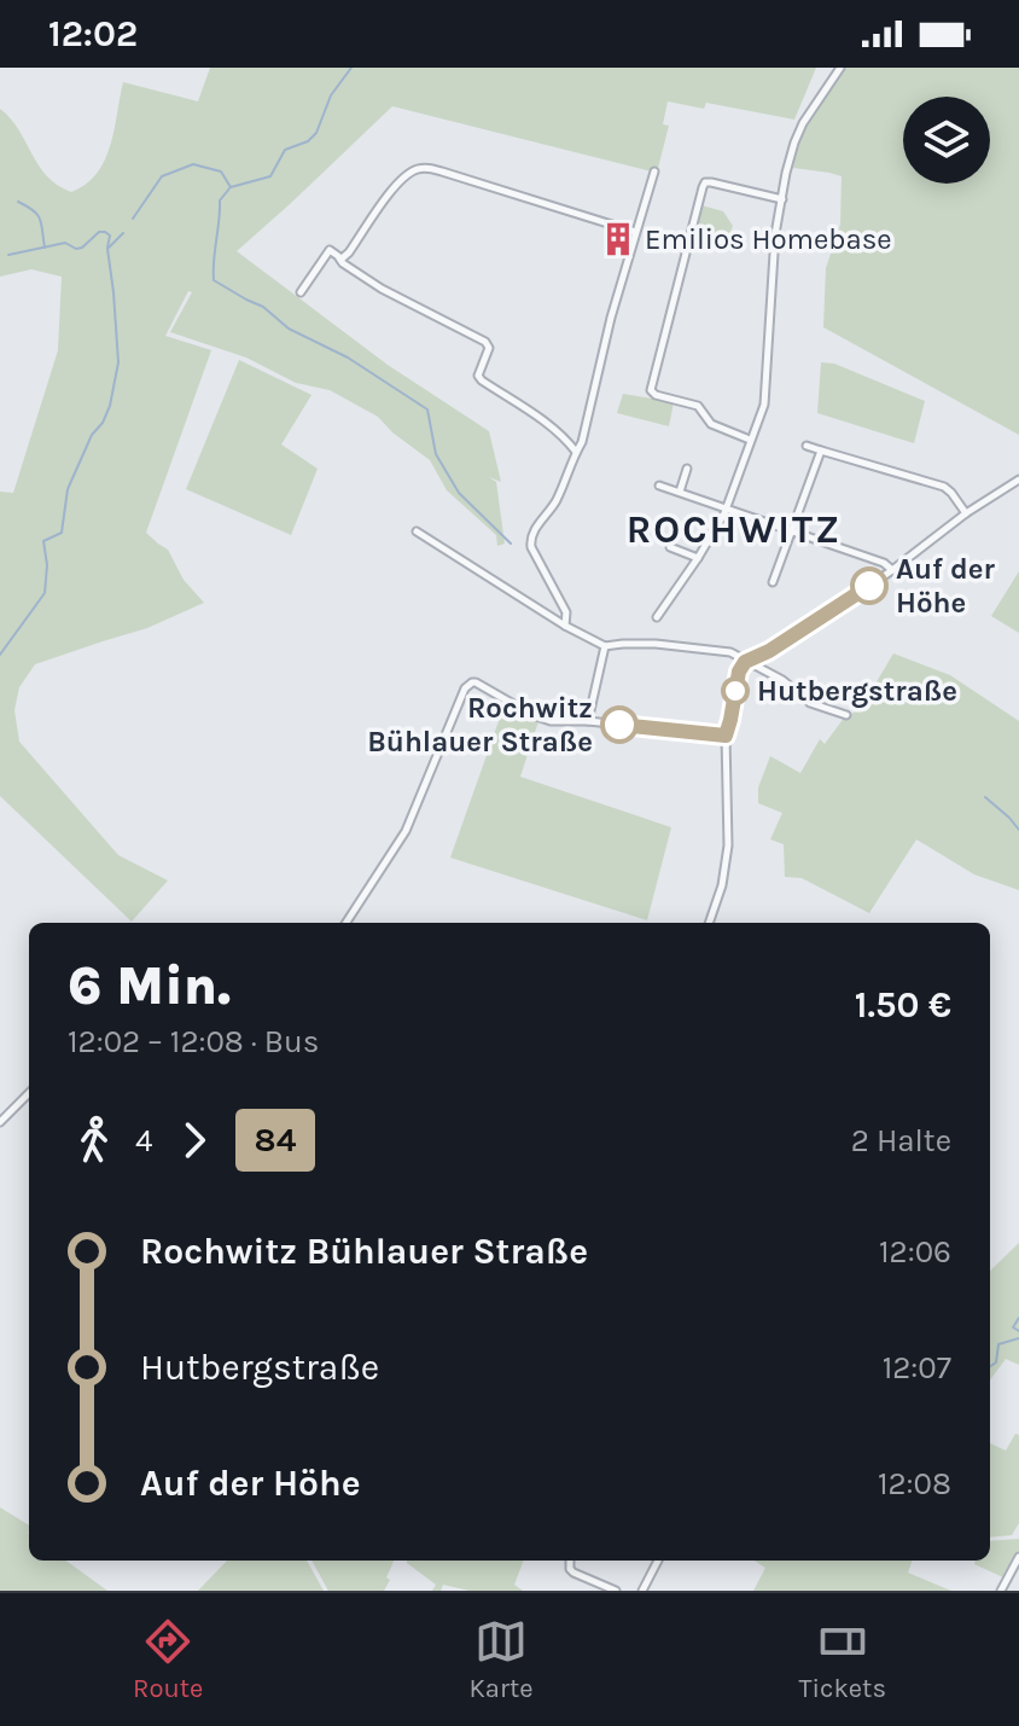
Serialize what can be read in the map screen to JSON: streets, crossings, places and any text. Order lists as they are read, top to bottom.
{
  "districts": ["ROCHWITZ"],
  "places": {
    "building": ["Emilios Homebase"],
    "other": ["Auf der Höhe", "Hutbergstraße", "Rochwitz Bühlauer Straße"]
  },
  "lines": ["bus line 84"],
  "page": {
    "status": "12:02",
    "heading": ["6 Min.", "12:02 – 12:08 · Bus", "1.50 €"],
    "legs": ["4", "84", "2 Halte"],
    "list": [
      {
        "name": "Rochwitz Bühlauer Straße",
        "value": "12:06"
      },
      {
        "name": "Hutbergstraße",
        "value": "12:07"
      },
      {
        "name": "Auf der Höhe",
        "value": "12:08"
      }
    ],
    "tabs": ["Route", "Karte", "Tickets"]
  }
}
